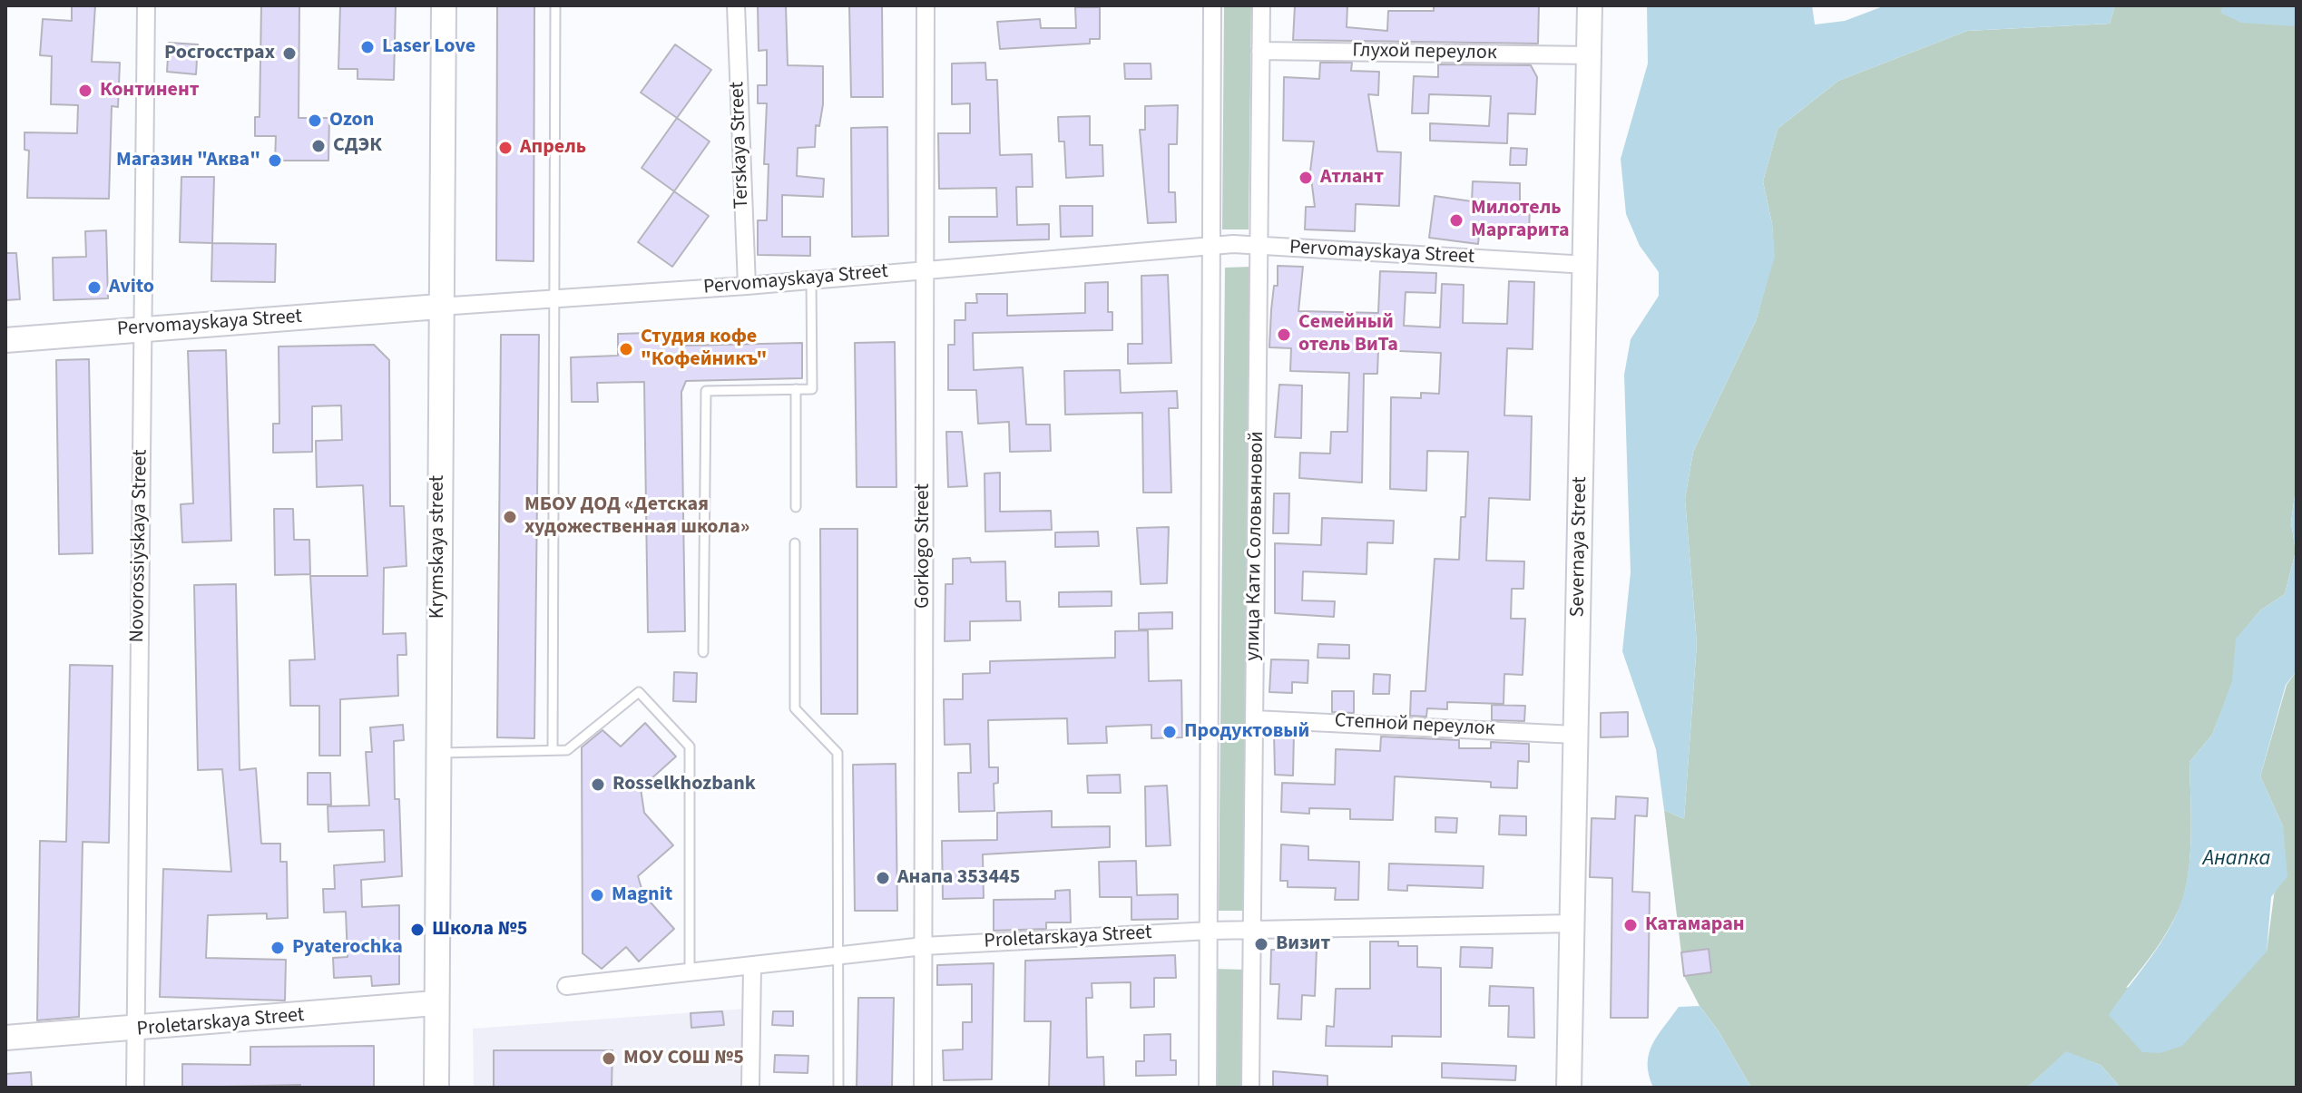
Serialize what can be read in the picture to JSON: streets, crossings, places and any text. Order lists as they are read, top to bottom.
{
  "streets": {
    "street": [
      "Глухой переулок",
      "Terskaya Street",
      "Pervomayskaya Street",
      "Novorossiyskaya Street",
      "Gorkogo Street",
      "улица Кати Соловьяновой",
      "Krymskaya street",
      "Severnaya Street",
      "Степной переулок",
      "Proletarskaya Street"
    ]
  },
  "crossings": [
    ["Глухой переулок", "улица Кати Соловьяновой"],
    ["Глухой переулок", "Severnaya Street"],
    ["Terskaya Street", "Pervomayskaya Street"],
    ["Pervomayskaya Street", "Novorossiyskaya Street"],
    ["Pervomayskaya Street", "Gorkogo Street"],
    ["Pervomayskaya Street", "улица Кати Соловьяновой"],
    ["Pervomayskaya Street", "Krymskaya street"],
    ["Pervomayskaya Street", "Severnaya Street"],
    ["Novorossiyskaya Street", "Proletarskaya Street"],
    ["Gorkogo Street", "Proletarskaya Street"],
    ["улица Кати Соловьяновой", "Степной переулок"],
    ["улица Кати Соловьяновой", "Proletarskaya Street"],
    ["Krymskaya street", "Proletarskaya Street"],
    ["Severnaya Street", "Степной переулок"],
    ["Severnaya Street", "Proletarskaya Street"]
  ],
  "water": ["Анапка"],
  "places": [
    "Laser Love",
    "Росгосстрах",
    "Континент",
    "Ozon",
    "СДЭК",
    "Апрель",
    "Магазин \"Аква\"",
    "Атлант",
    "Милотель Маргарита",
    "Avito",
    "Семейный отель ВиТа",
    "Студия кофе \"Кофейникъ\"",
    "МБОУ ДОД «Детская художественная школа»",
    "Продуктовый",
    "Rosselkhozbank",
    "Анапа 353445",
    "Magnit",
    "Катамаран",
    "Школа №5",
    "Визит",
    "Pyaterochka",
    "МОУ СОШ №5"
  ]
}
